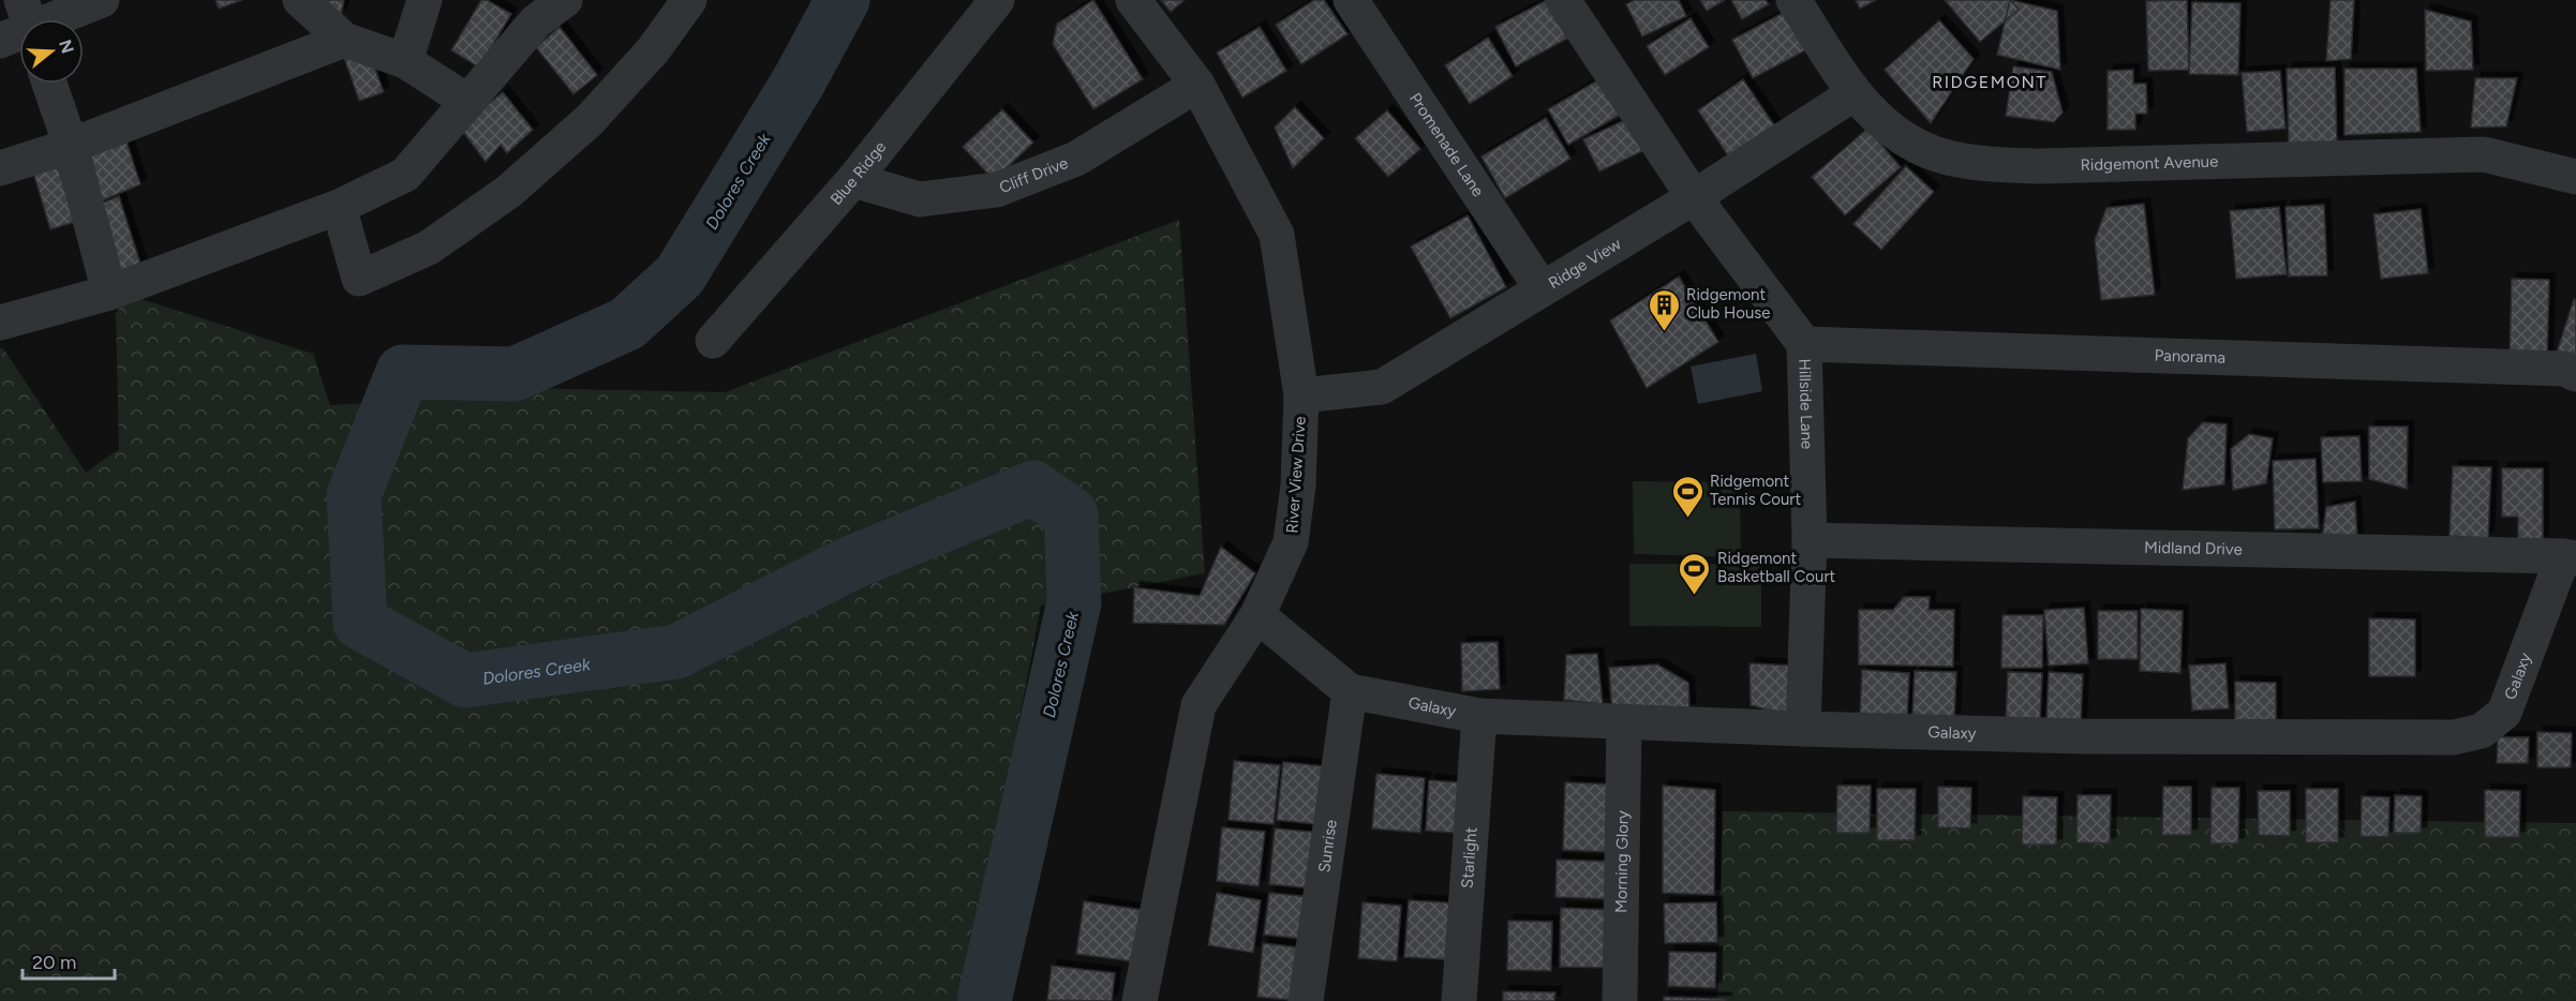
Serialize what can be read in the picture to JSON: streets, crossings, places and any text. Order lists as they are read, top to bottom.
{
  "streets": {
    "street": [
      "Promenade Lane",
      "Ridgemont Avenue",
      "Blue Ridge",
      "Cliff Drive",
      "Ridge View",
      "Panorama",
      "Hillside Lane",
      "River View Drive",
      "Midland Drive",
      "Galaxy",
      "Sunrise",
      "Starlight",
      "Morning Glory"
    ]
  },
  "crossings": [
    ["Promenade Lane", "Ridge View"],
    ["Ridgemont Avenue", "Ridge View"],
    ["Blue Ridge", "Cliff Drive"],
    ["Cliff Drive", "River View Drive"],
    ["Ridge View", "Hillside Lane"],
    ["Ridge View", "River View Drive"],
    ["Panorama", "Hillside Lane"],
    ["Hillside Lane", "Midland Drive"],
    ["Hillside Lane", "Galaxy"],
    ["River View Drive", "Galaxy"],
    ["Midland Drive", "Galaxy"],
    ["Galaxy", "Sunrise"],
    ["Galaxy", "Starlight"],
    ["Galaxy", "Morning Glory"]
  ],
  "districts": ["RIDGEMONT"],
  "water": ["Dolores Creek"],
  "places": {
    "building": ["Ridgemont Club House"],
    "sports": ["Ridgemont Tennis Court", "Ridgemont Basketball Court"]
  },
  "scale_bar": "20 m",
  "north": "right"
}
